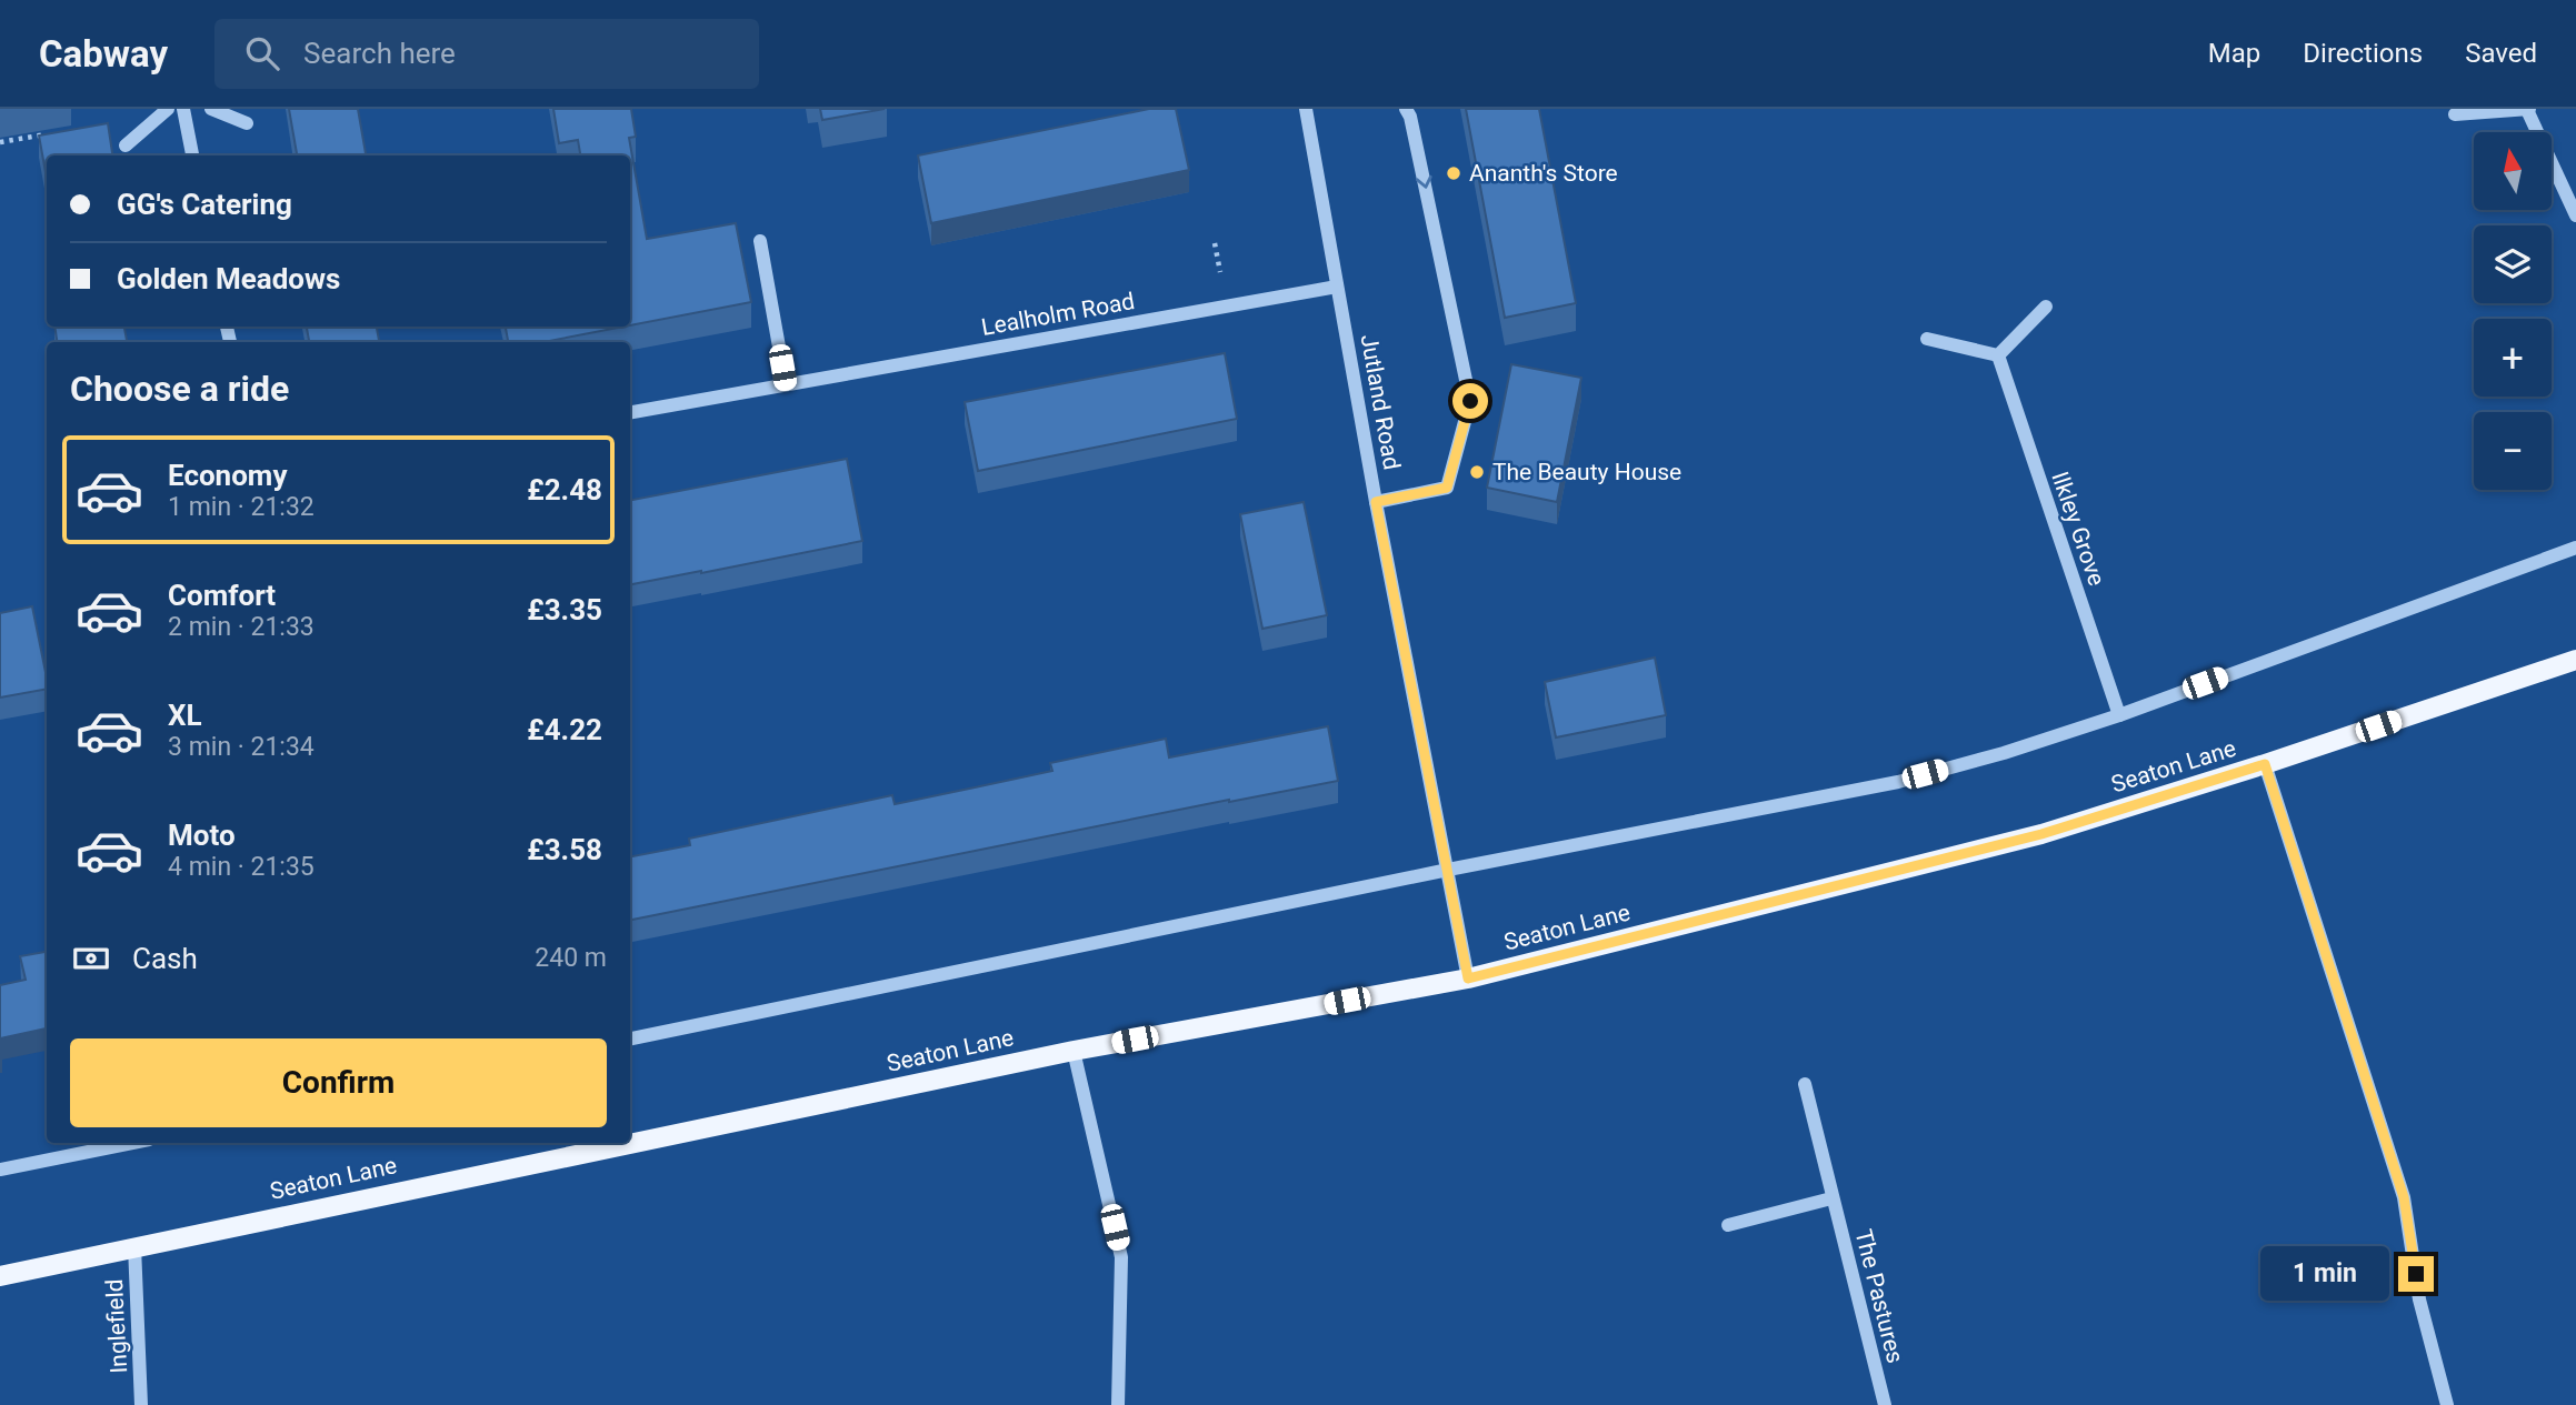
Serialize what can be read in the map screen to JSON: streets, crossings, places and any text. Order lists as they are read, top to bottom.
{
  "streets": {
    "main road": ["Seaton Lane"],
    "street": [
      "Lealholm Road",
      "Jutland Road",
      "Ilkley Grove",
      "The Pastures",
      "Inglefield"
    ]
  },
  "crossings": [
    ["Lealholm Road", "Jutland Road"],
    ["Jutland Road", "Seaton Lane"],
    ["Seaton Lane", "Inglefield"]
  ],
  "places": ["Ananth's Store", "The Beauty House"],
  "north": "top",
  "page": {
    "header": "Cabway",
    "search": "Search here",
    "nav": ["Map", "Directions", "Saved"],
    "map_buttons": ["+", "−"],
    "banner": ["GG's Catering", "Golden Meadows"],
    "heading": "Choose a ride",
    "list": [
      {
        "name": "Economy",
        "note": "1 min · 21:32",
        "value": "£2.48"
      },
      {
        "name": "Comfort",
        "note": "2 min · 21:33",
        "value": "£3.35"
      },
      {
        "name": "XL",
        "note": "3 min · 21:34",
        "value": "£4.22"
      },
      {
        "name": "Moto",
        "note": "4 min · 21:35",
        "value": "£3.58"
      }
    ],
    "pay": ["Cash", "240 m"],
    "buttons": "Confirm",
    "bubble": "1 min"
  }
}
